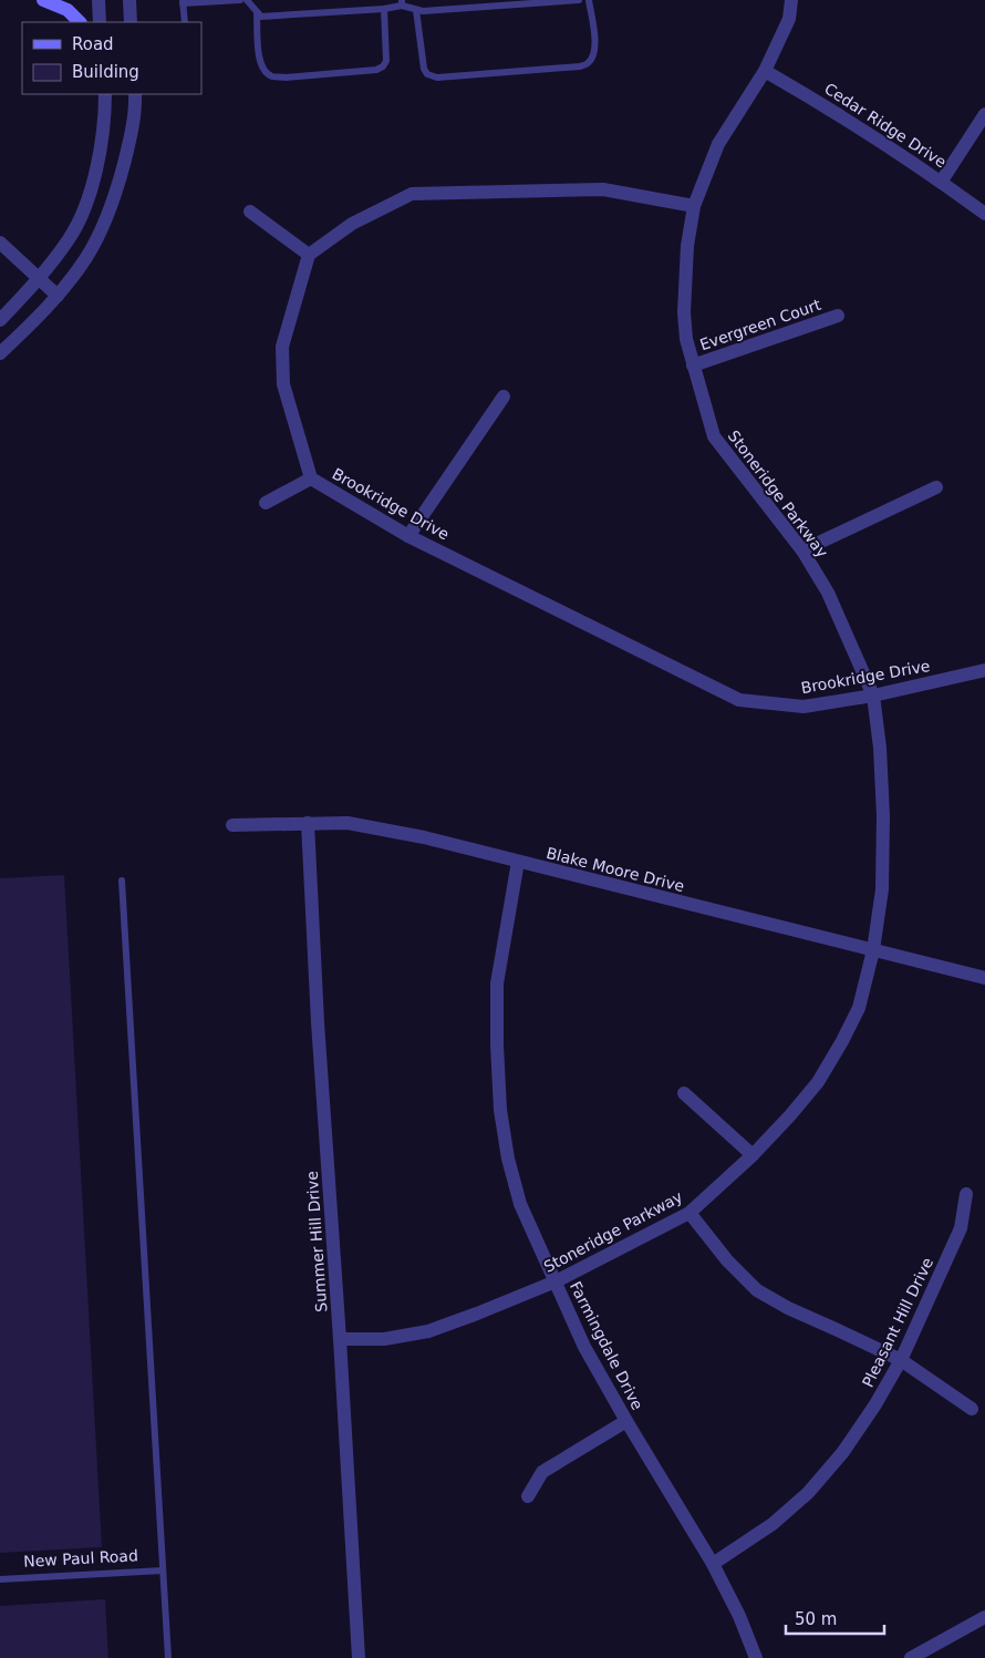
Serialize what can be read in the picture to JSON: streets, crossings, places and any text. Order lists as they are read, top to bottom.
{
  "streets": {
    "street": [
      "Cedar Ridge Drive",
      "Evergreen Court",
      "Stoneridge Parkway",
      "Brookridge Drive",
      "Blake Moore Drive",
      "Summer Hill Drive",
      "Pleasant Hill Drive",
      "Farmingdale Drive"
    ],
    "lane": ["New Paul Road"]
  },
  "crossings": [
    ["Cedar Ridge Drive", "Stoneridge Parkway"],
    ["Evergreen Court", "Stoneridge Parkway"],
    ["Stoneridge Parkway", "Brookridge Drive"],
    ["Stoneridge Parkway", "Blake Moore Drive"],
    ["Stoneridge Parkway", "Summer Hill Drive"],
    ["Stoneridge Parkway", "Farmingdale Drive"],
    ["Blake Moore Drive", "Summer Hill Drive"],
    ["Blake Moore Drive", "Farmingdale Drive"],
    ["Pleasant Hill Drive", "Farmingdale Drive"]
  ],
  "legend": ["Road", "Building"],
  "scale_bar": "50 m"
}
